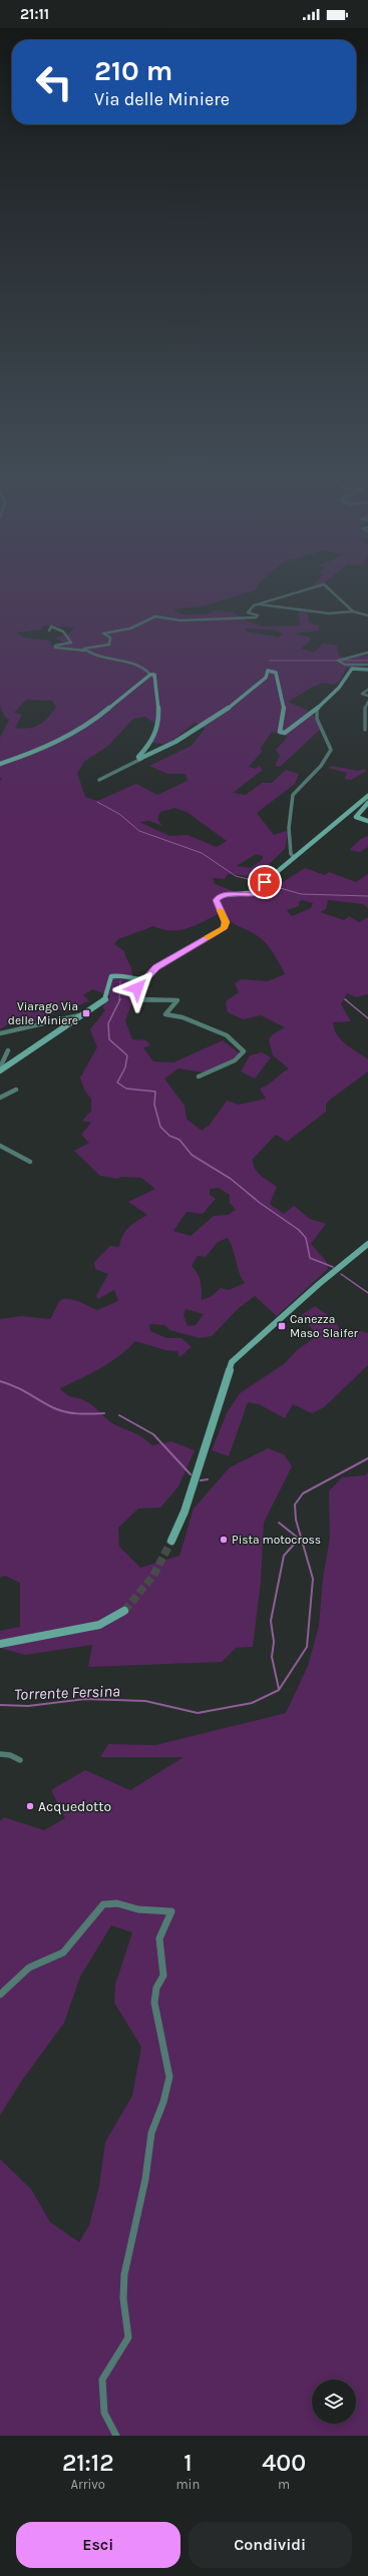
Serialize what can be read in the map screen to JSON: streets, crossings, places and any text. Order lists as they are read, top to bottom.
{
  "water": ["Torrente Fersina"],
  "places": {
    "transit": ["Viarago Via delle Miniere", "Canezza Maso Slaifer"],
    "other": ["Pista motocross", "Acquedotto"]
  },
  "page": {
    "status": "21:11",
    "turn": ["210 m", "Via delle Miniere"],
    "eta": [
      "21:12",
      "Arrivo",
      "1",
      "min",
      "400",
      "m"
    ],
    "buttons": ["Esci", "Condividi"]
  }
}
